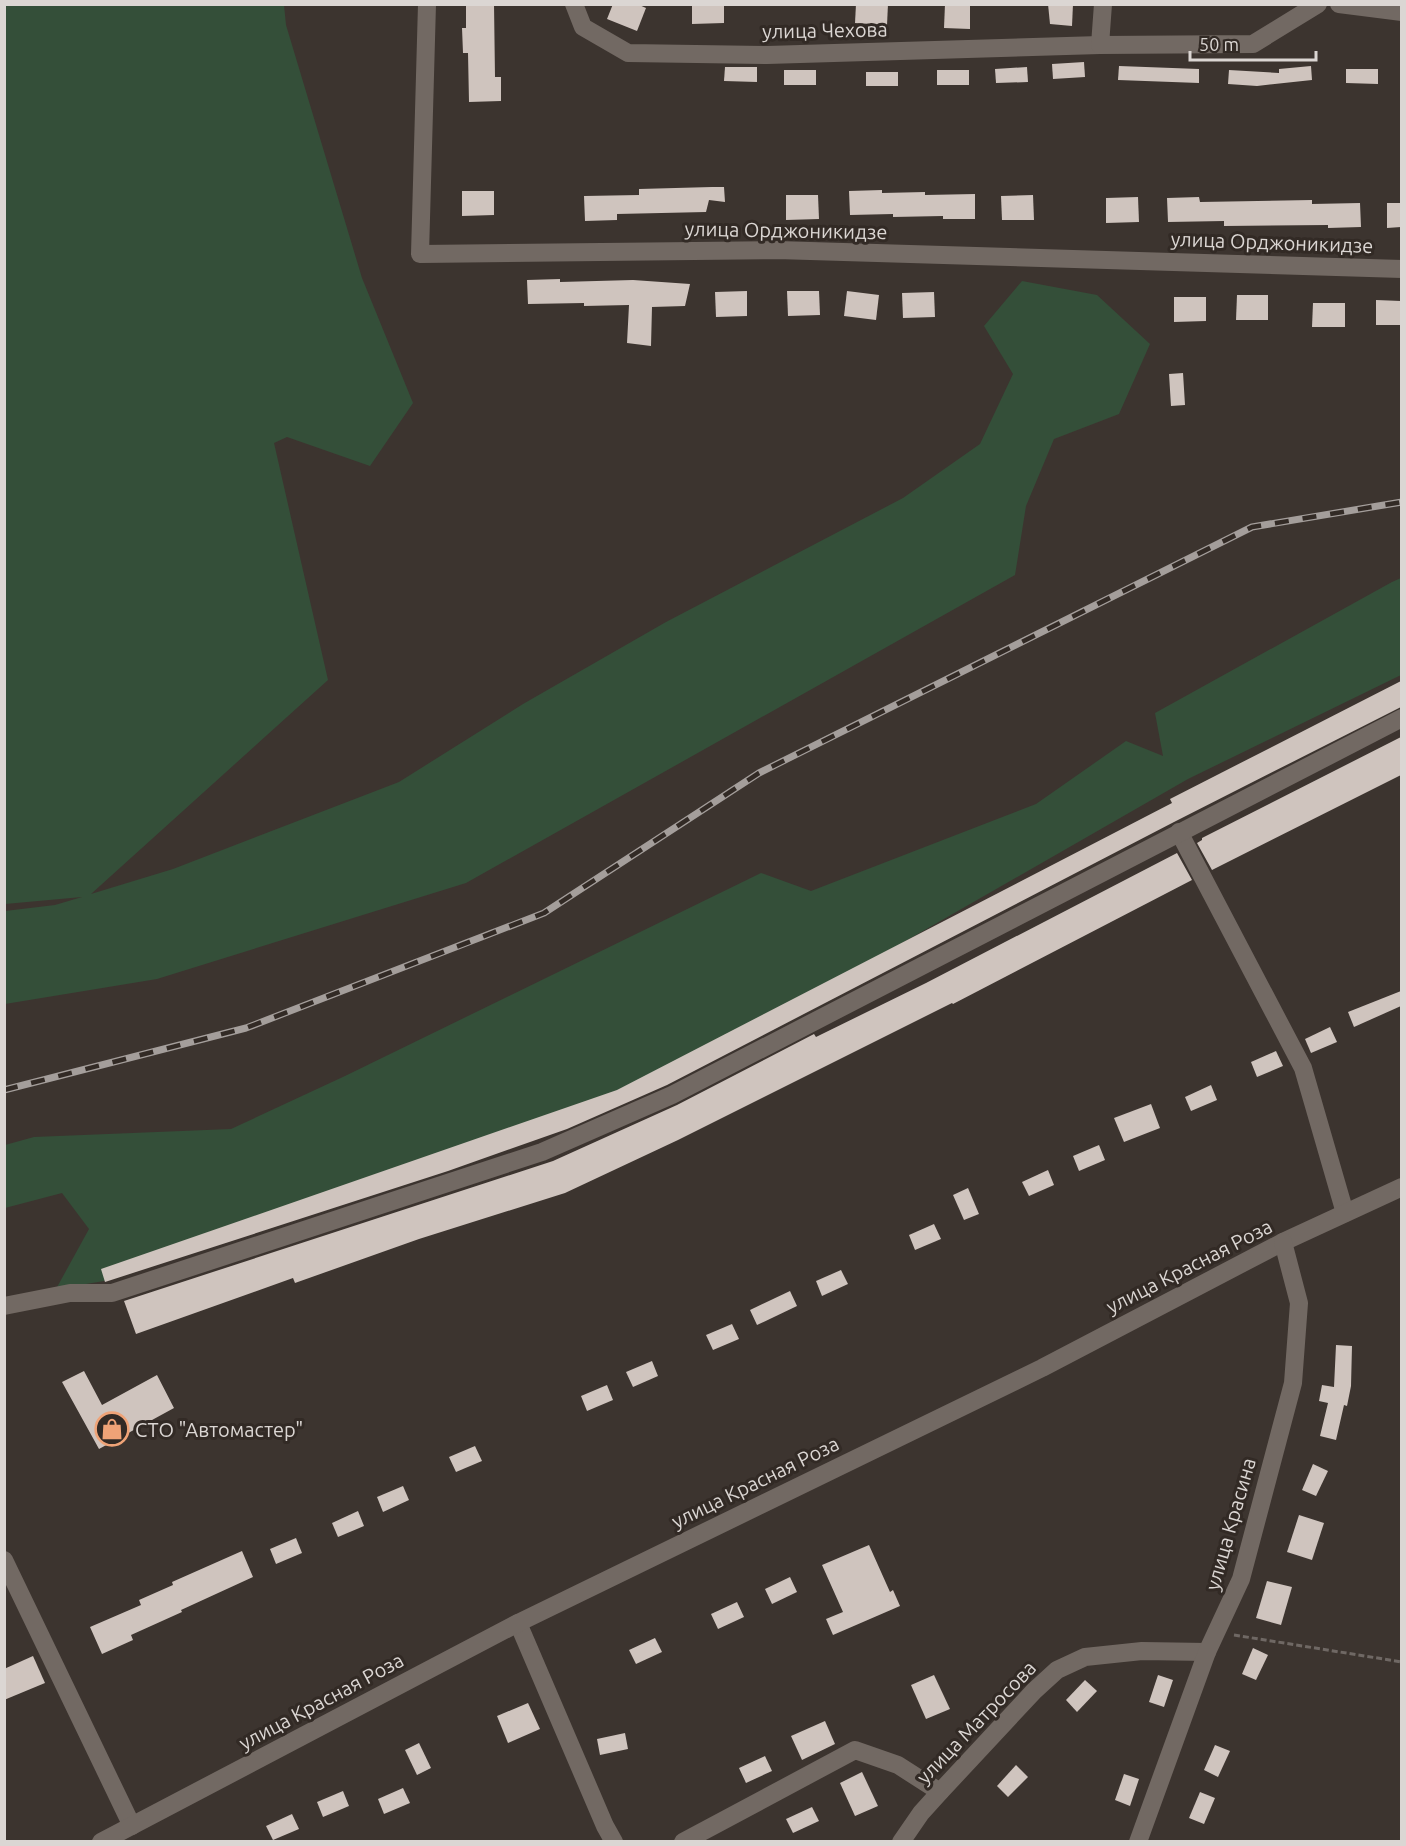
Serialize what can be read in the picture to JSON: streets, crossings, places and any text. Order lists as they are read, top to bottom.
{
  "streets": {
    "street": [
      "улица Чехова",
      "улица Орджоникидзе",
      "улица Красная Роза",
      "улица Красина",
      "улица Матросова"
    ]
  },
  "crossings": [
    ["улица Красная Роза", "улица Красина"],
    ["улица Красина", "улица Матросова"]
  ],
  "places": {
    "shop": ["СТО \"Автомастер\""]
  },
  "scale_bar": "50 m"
}
